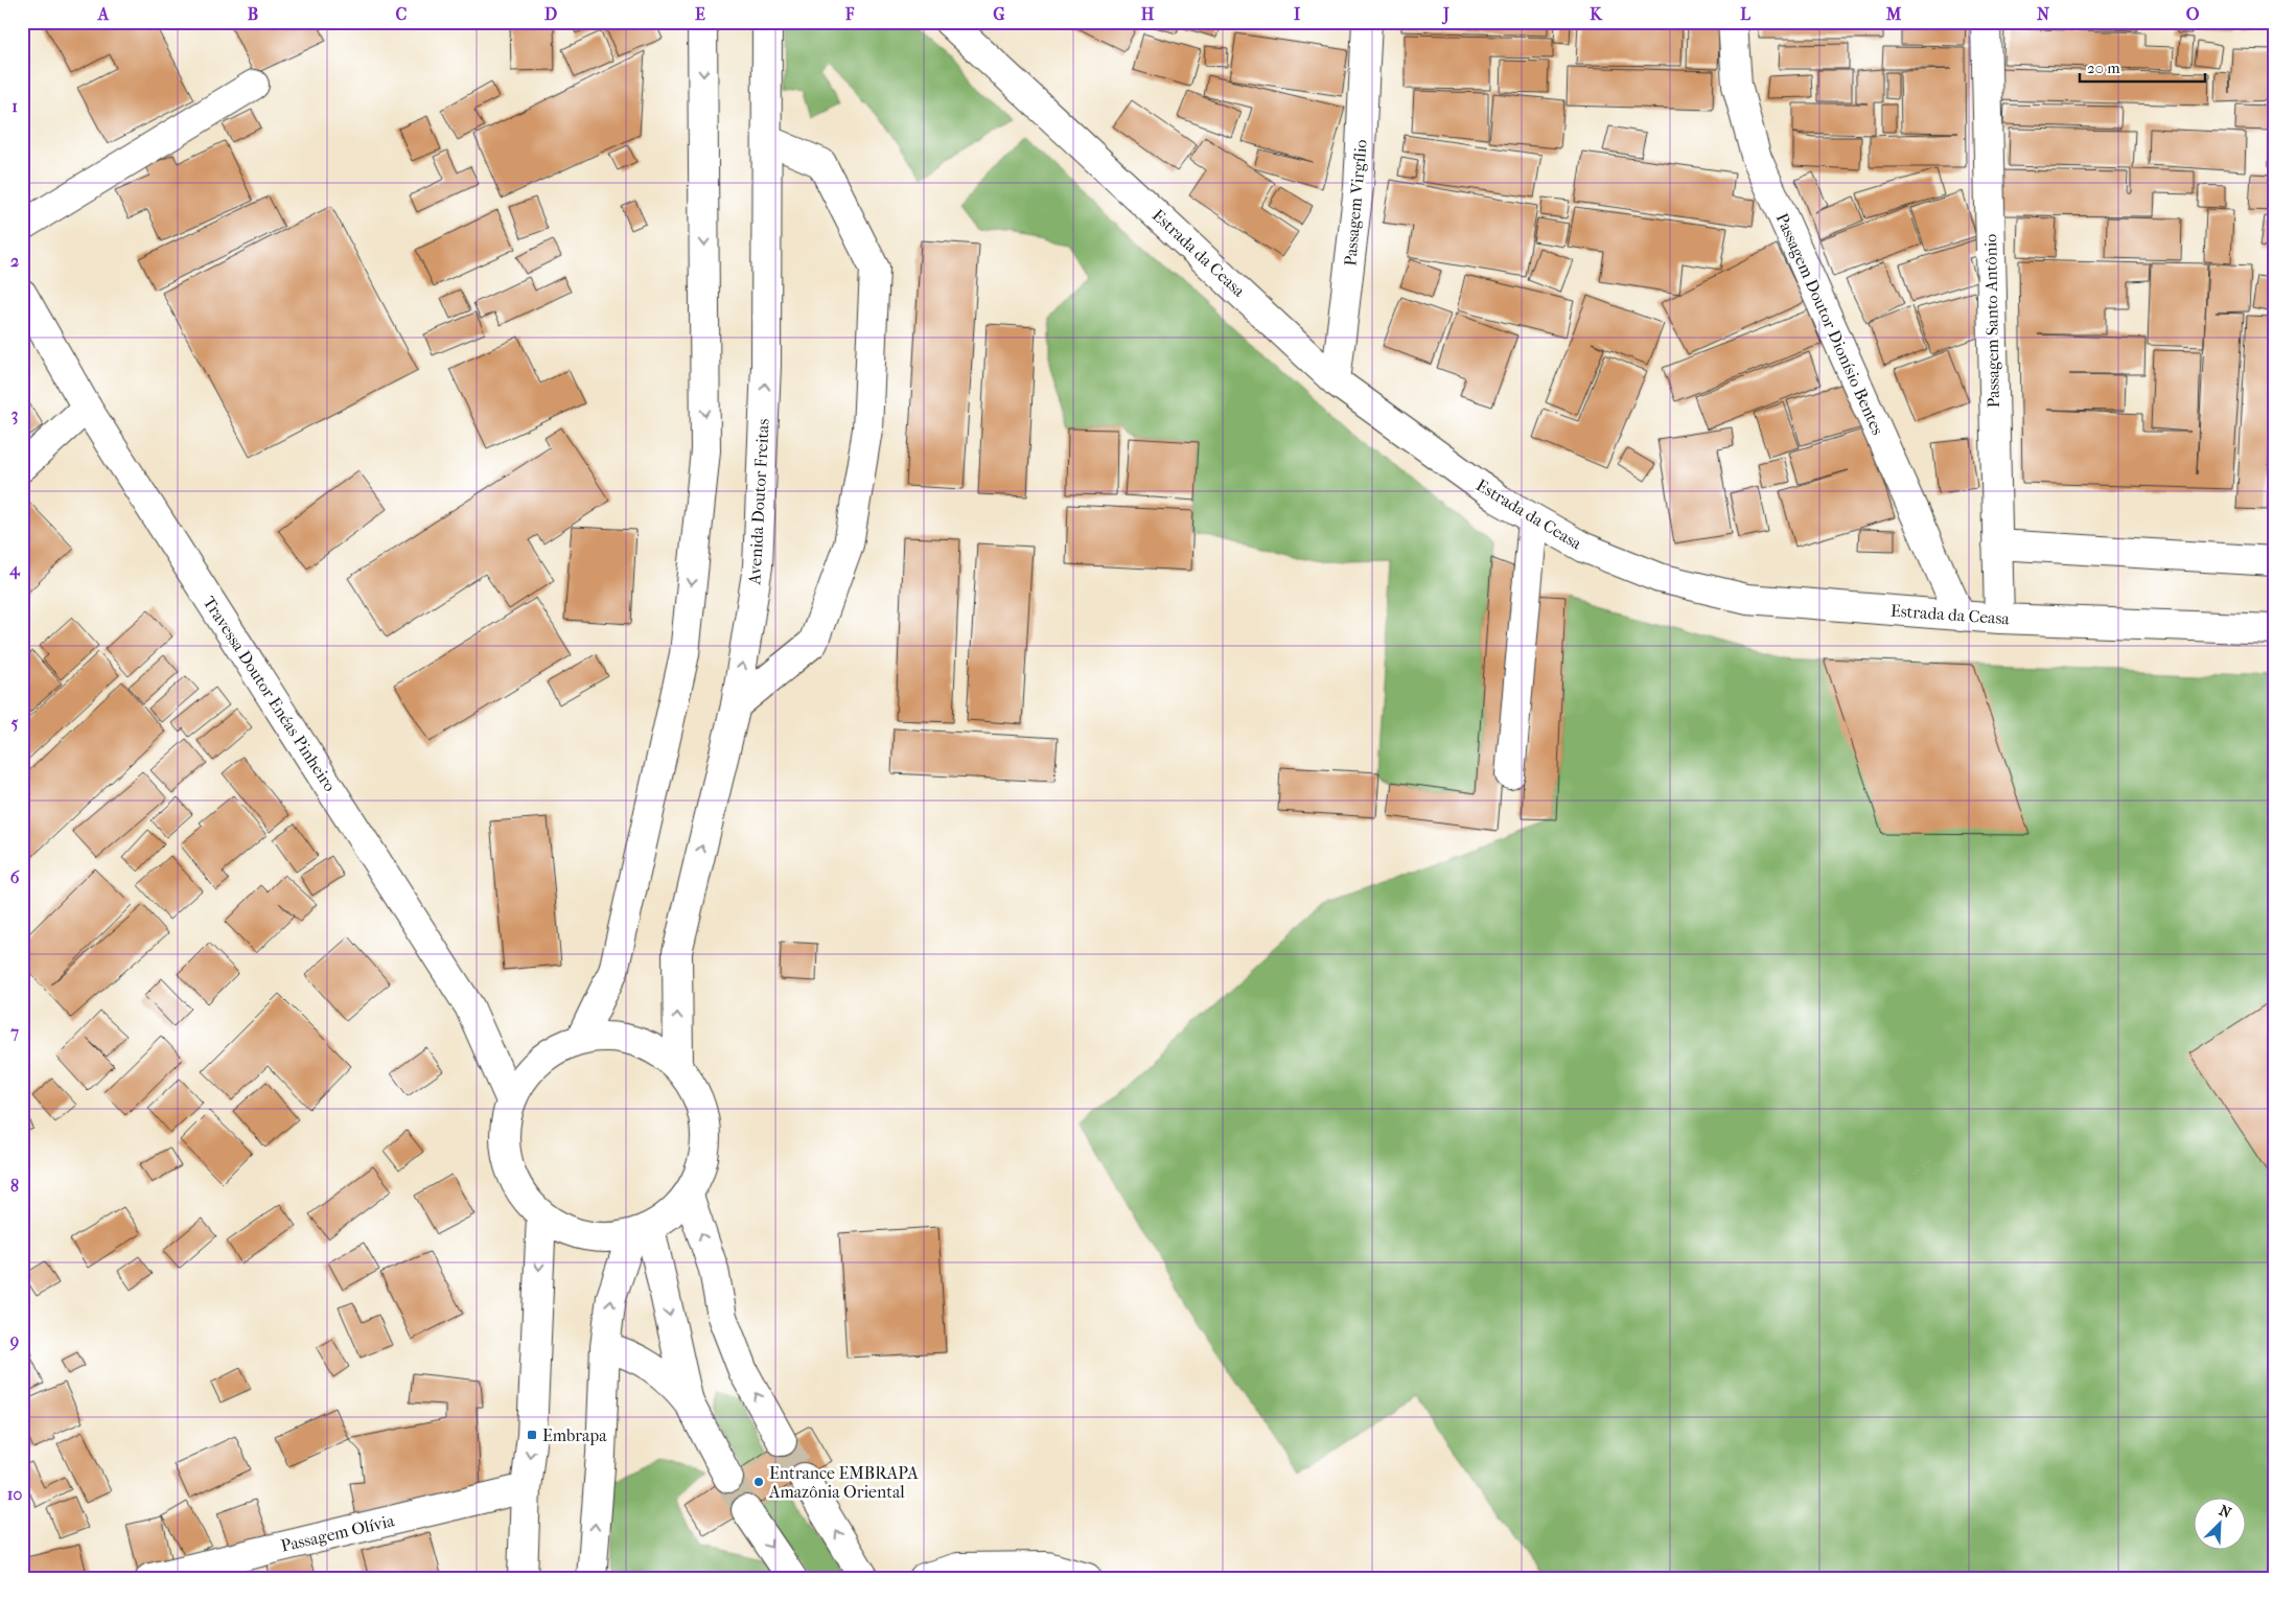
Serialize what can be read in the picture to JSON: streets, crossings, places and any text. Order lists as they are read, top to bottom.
{
  "streets": {
    "street": [
      "Passagem Virgílio",
      "Estrada da Ceasa",
      "Passagem Santo Antônio",
      "Passagem Doutor Dionísio Bentes",
      "Avenida Doutor Freitas",
      "Travessa Doutor Enéas Pinheiro",
      "Passagem Olívia"
    ]
  },
  "crossings": [
    ["Passagem Virgílio", "Estrada da Ceasa"],
    ["Estrada da Ceasa", "Passagem Santo Antônio"],
    ["Estrada da Ceasa", "Passagem Doutor Dionísio Bentes"]
  ],
  "places": {
    "transit": ["Embrapa"],
    "other": ["Entrance EMBRAPA Amazônia Oriental"]
  },
  "scale_bar": "20 m",
  "north": "top right",
  "grid": {
    "columns": [
      "A",
      "B",
      "C",
      "D",
      "E",
      "F",
      "G",
      "H",
      "I",
      "J",
      "K",
      "L",
      "M",
      "N",
      "O"
    ],
    "rows": [
      "1",
      "2",
      "3",
      "4",
      "5",
      "6",
      "7",
      "8",
      "9",
      "10"
    ]
  }
}
